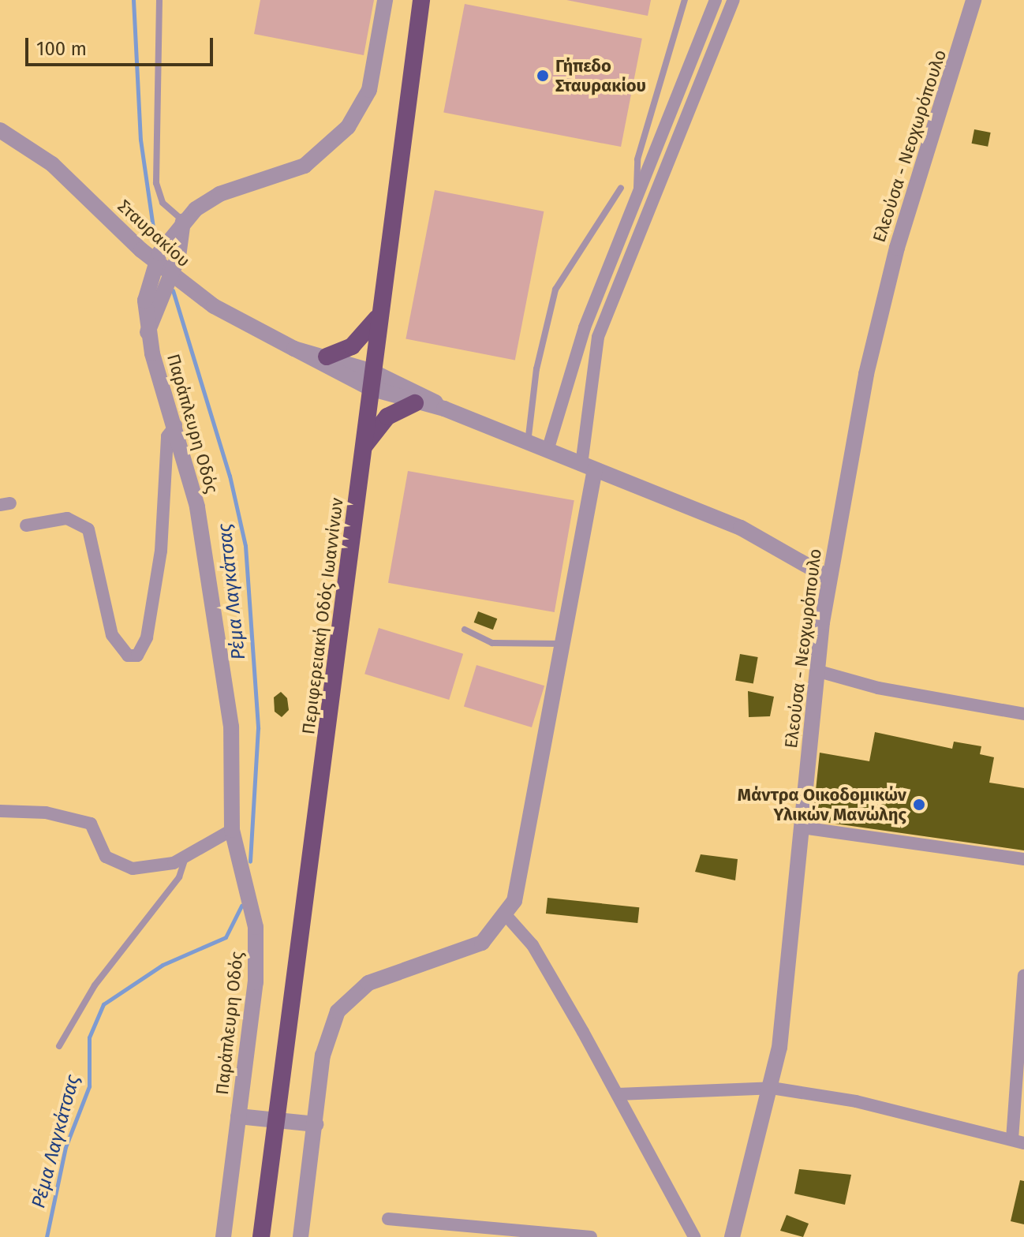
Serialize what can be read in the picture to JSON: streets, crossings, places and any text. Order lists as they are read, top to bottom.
{
  "streets": {
    "highway": ["Περιφερειακή Οδός Ιωαννίνων"],
    "street": ["Ελεούσα - Νεοχωρόπουλο", "Σταυρακίου", "Παράπλευρη Οδός"]
  },
  "crossings": [
    ["Σταυρακίου", "Παράπλευρη Οδός"]
  ],
  "water": ["Ρέμα Λαγκάτσας"],
  "places": ["Γήπεδο Σταυρακίου", "Μάντρα Οικοδομικών Υλικών Μανώλης"],
  "scale_bar": "100 m"
}
